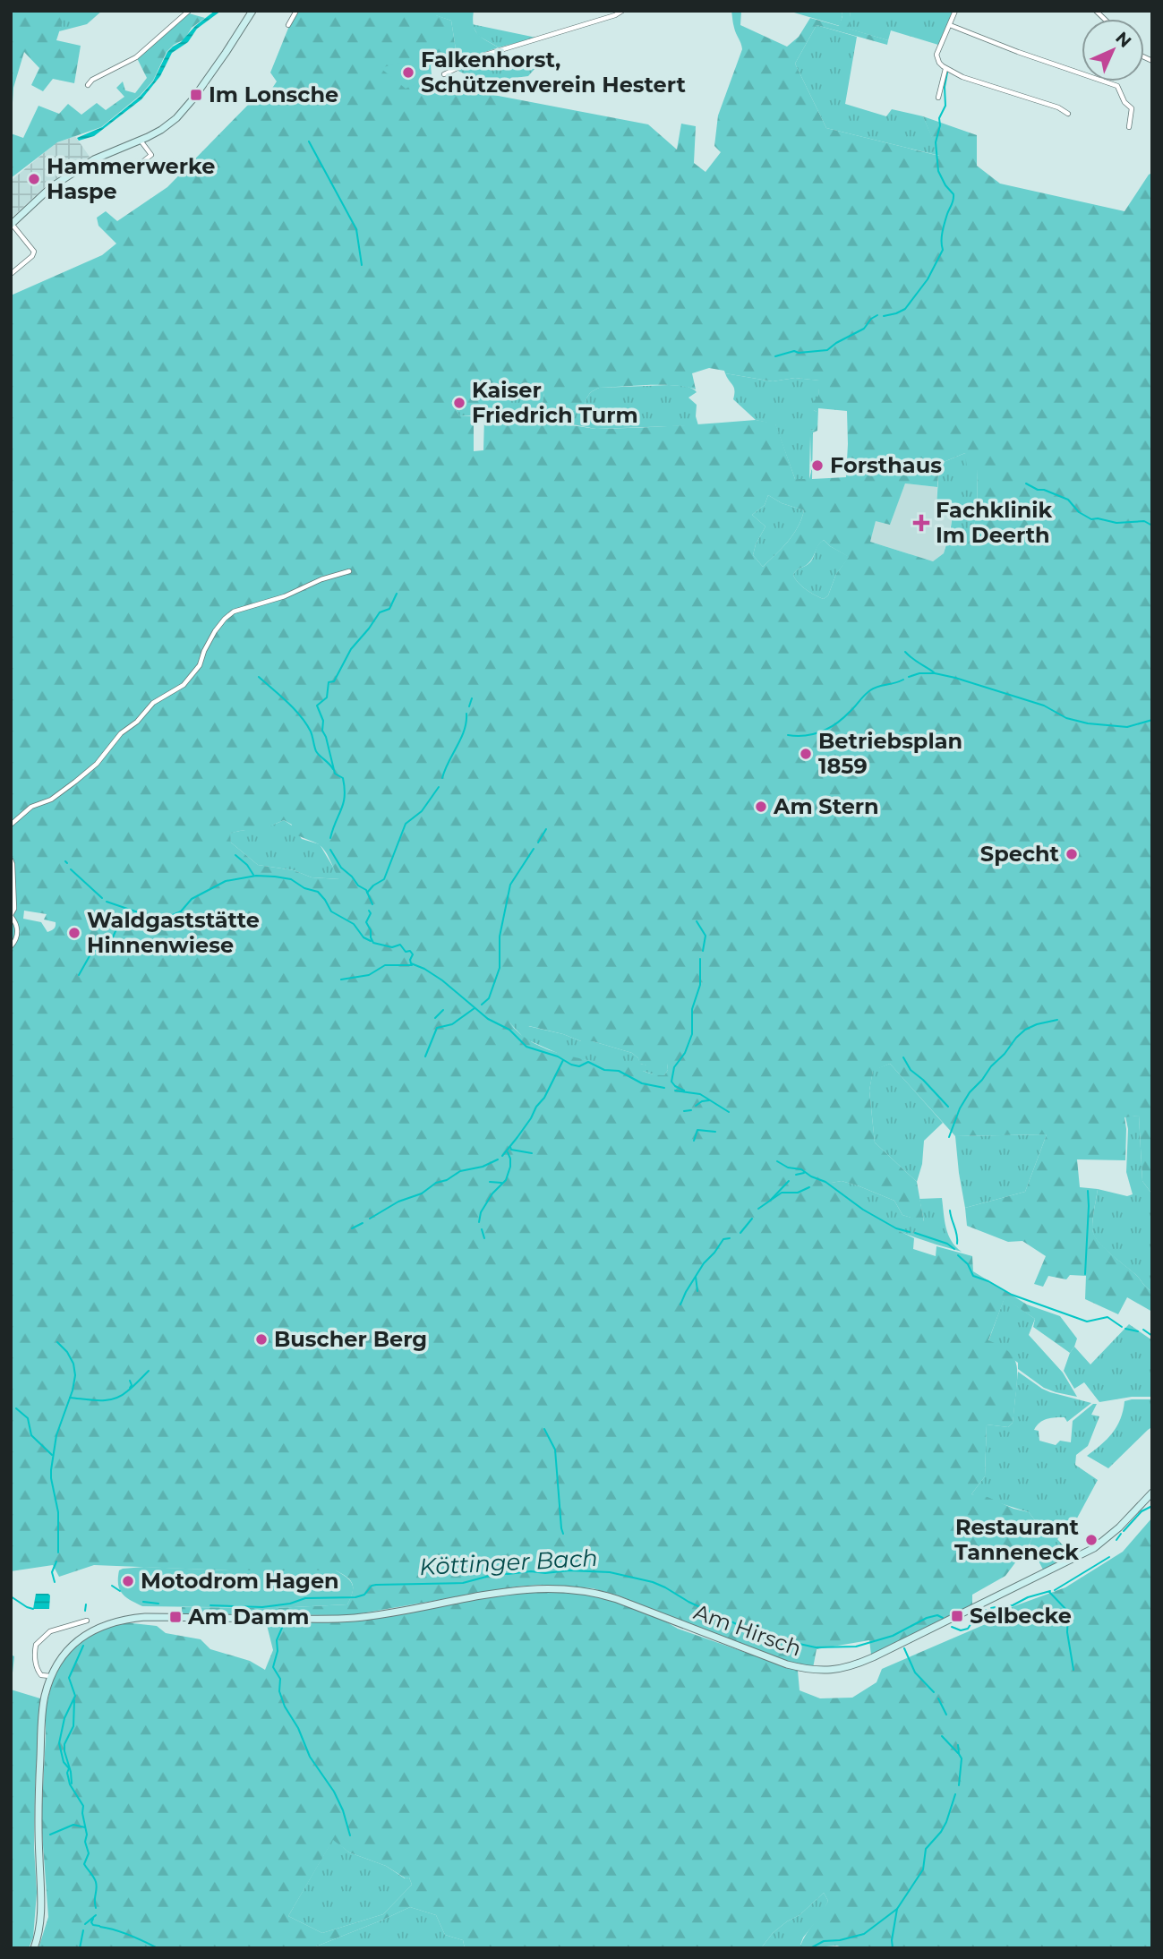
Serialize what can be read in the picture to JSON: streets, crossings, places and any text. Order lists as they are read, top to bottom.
{
  "streets": {
    "main road": ["Am Hirsch"]
  },
  "water": ["Köttinger Bach"],
  "places": {
    "other": [
      "Falkenhorst, Schützenverein Hestert",
      "Hammerwerke Haspe",
      "Kaiser Friedrich Turm",
      "Forsthaus",
      "Betriebsplan 1859",
      "Am Stern",
      "Specht",
      "Waldgaststätte Hinnenwiese",
      "Buscher Berg",
      "Restaurant Tanneneck",
      "Motodrom Hagen"
    ],
    "transit": ["Im Lonsche", "Selbecke", "Am Damm"],
    "health": ["Fachklinik Im Deerth"]
  },
  "north": "top right"
}
